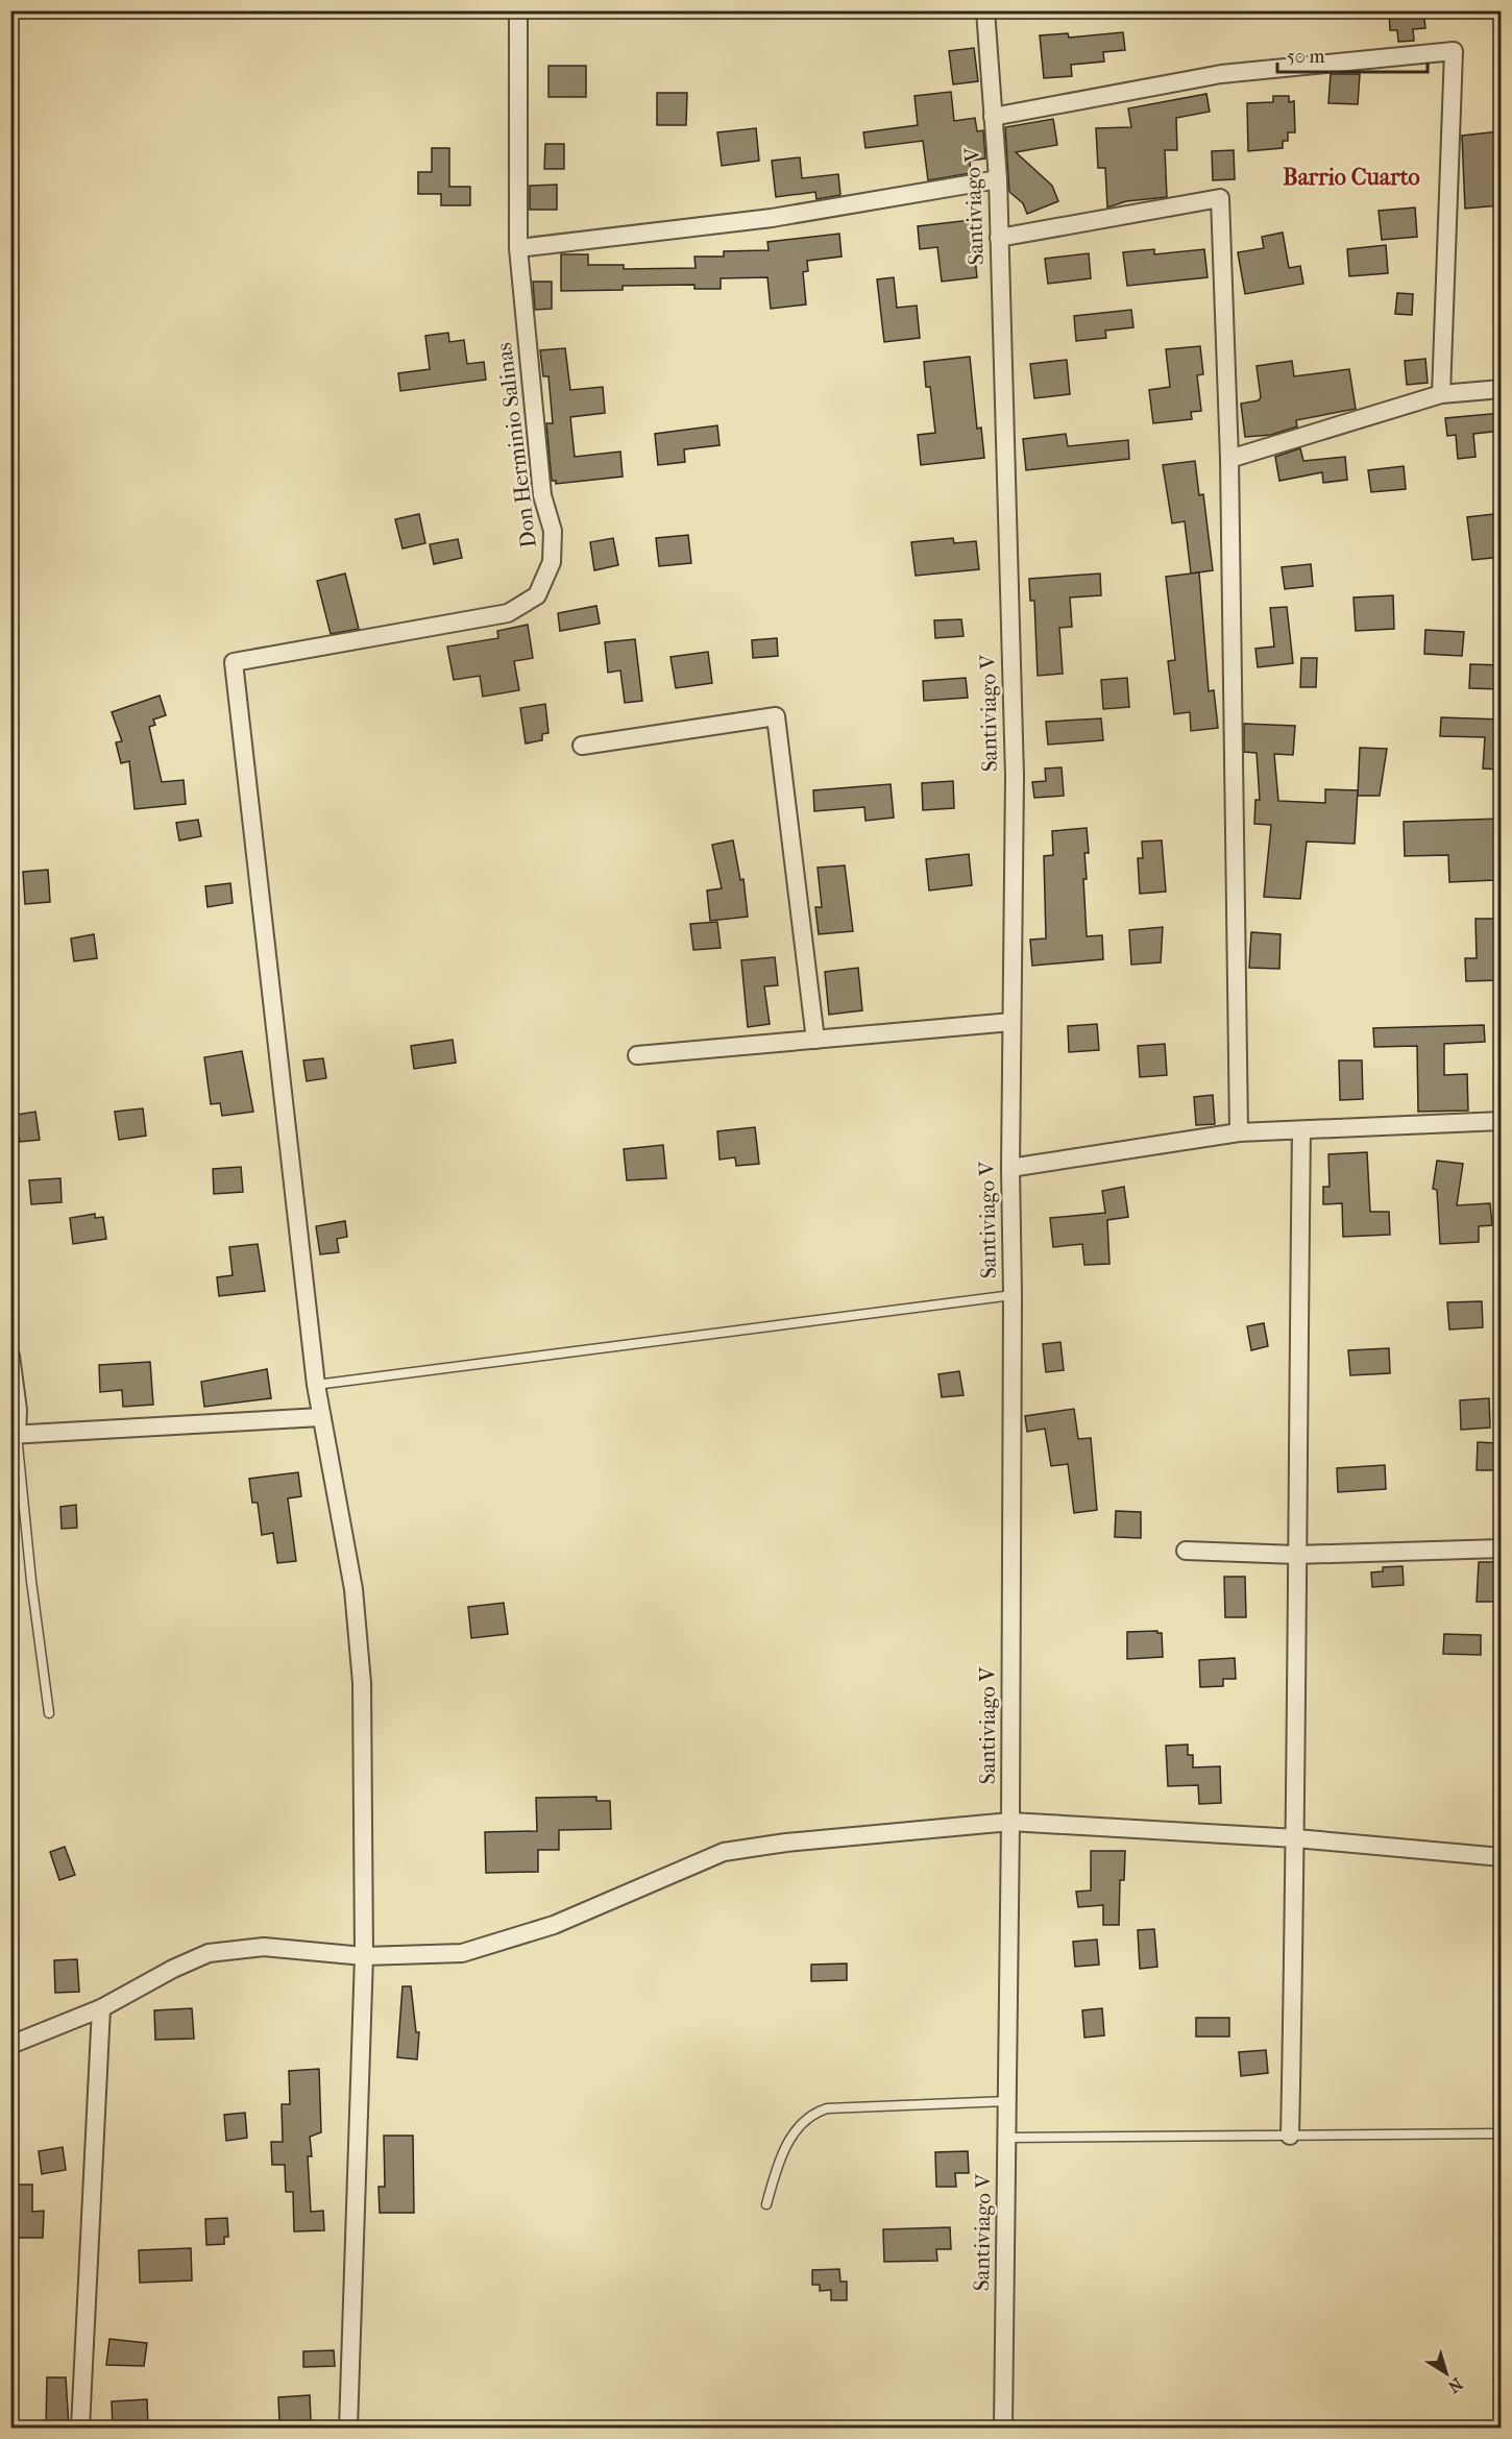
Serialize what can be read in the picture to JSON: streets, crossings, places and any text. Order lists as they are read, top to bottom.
{
  "streets": {
    "street": ["Santiviago V", "Don Herminio Salinas"]
  },
  "districts": ["Barrio Cuarto"],
  "scale_bar": "50 m",
  "north": "bottom right"
}
